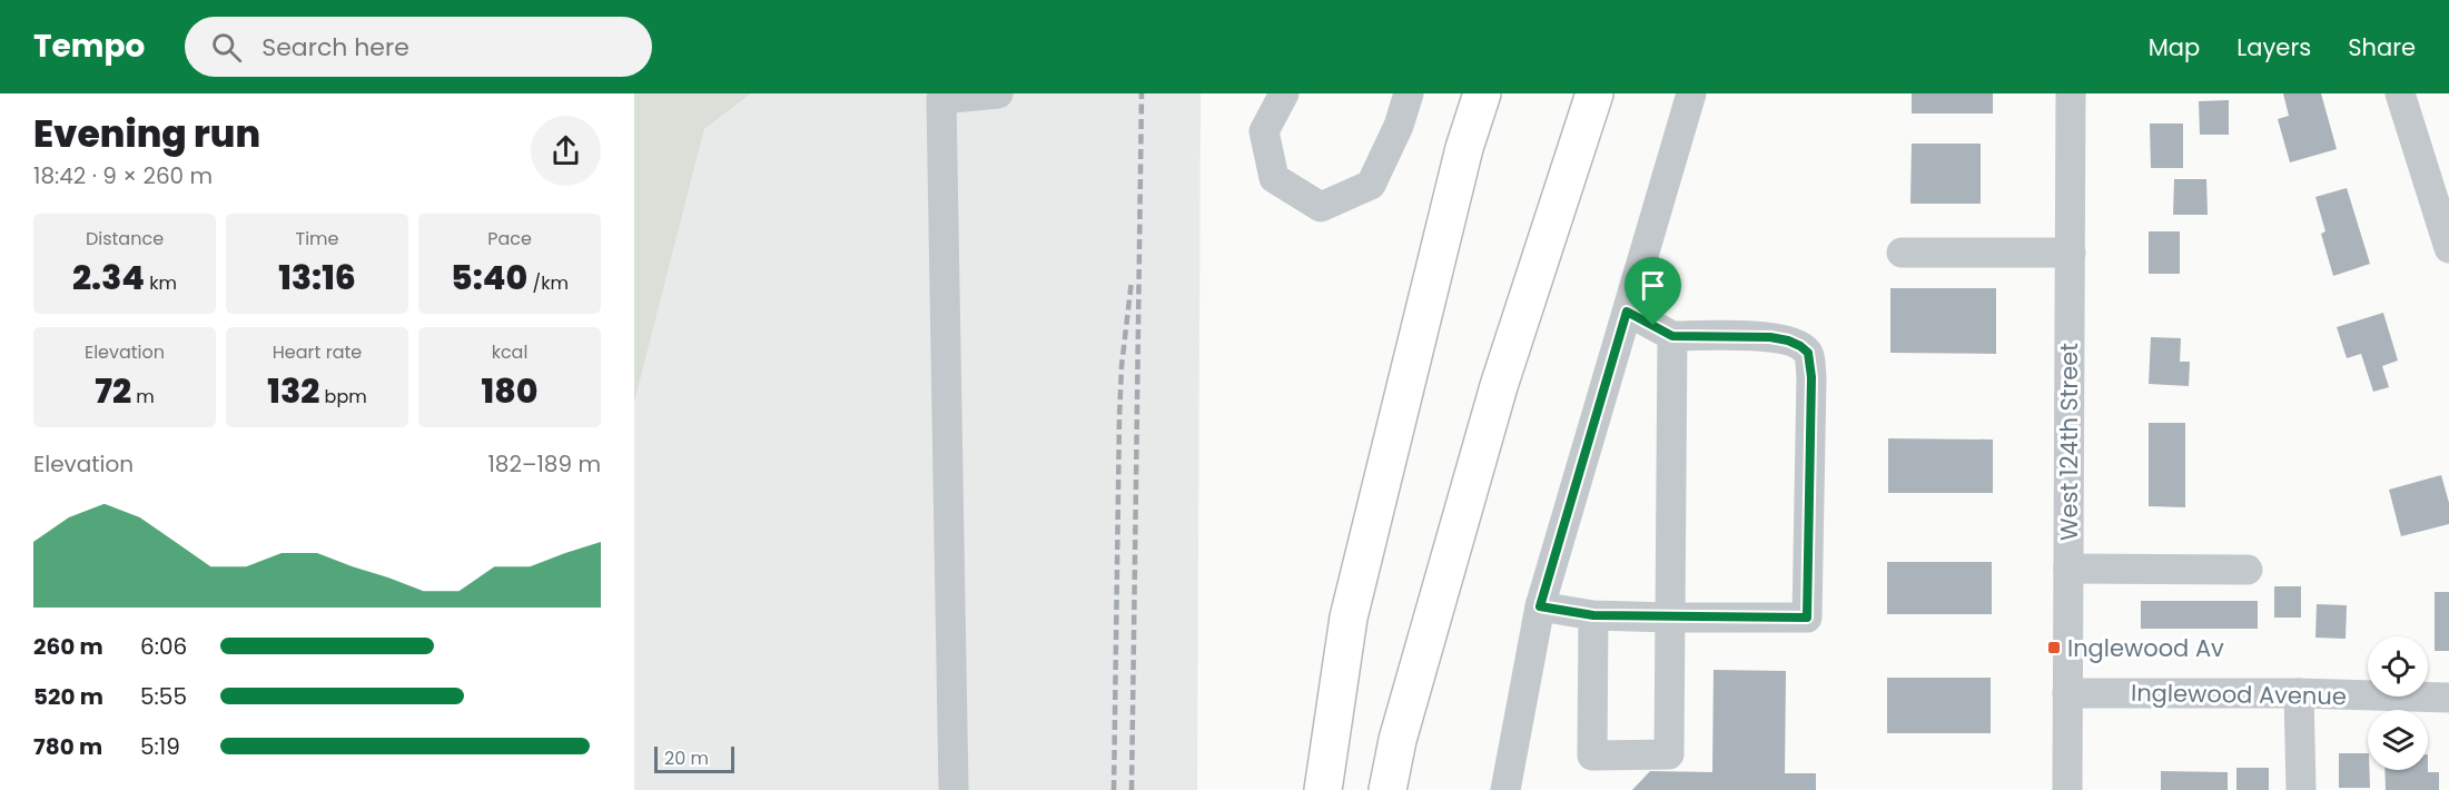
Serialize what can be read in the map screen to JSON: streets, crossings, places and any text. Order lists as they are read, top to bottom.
{
  "streets": {
    "street": ["West 124th Street", "Inglewood Avenue"]
  },
  "crossings": [
    ["West 124th Street", "Inglewood Avenue"]
  ],
  "places": {
    "transit": ["Inglewood Av"]
  },
  "scale_bar": "20 m",
  "page": {
    "header": "Tempo",
    "search": "Search here",
    "nav": ["Map", "Layers", "Share"],
    "heading": ["Evening run", "18:42 · 9 × 260 m"],
    "stats": [
      ["Distance", "2.34 km"],
      ["Time", "13:16"],
      ["Pace", "5:40 /km"],
      ["Elevation", "72 m"],
      ["Heart rate", "132 bpm"],
      ["kcal", "180"]
    ],
    "chart": ["Elevation", "182–189 m"],
    "list": [
      {
        "name": "260 m",
        "note": "6:06"
      },
      {
        "name": "520 m",
        "note": "5:55"
      },
      {
        "name": "780 m",
        "note": "5:19"
      }
    ],
    "scale": "20 m"
  }
}
